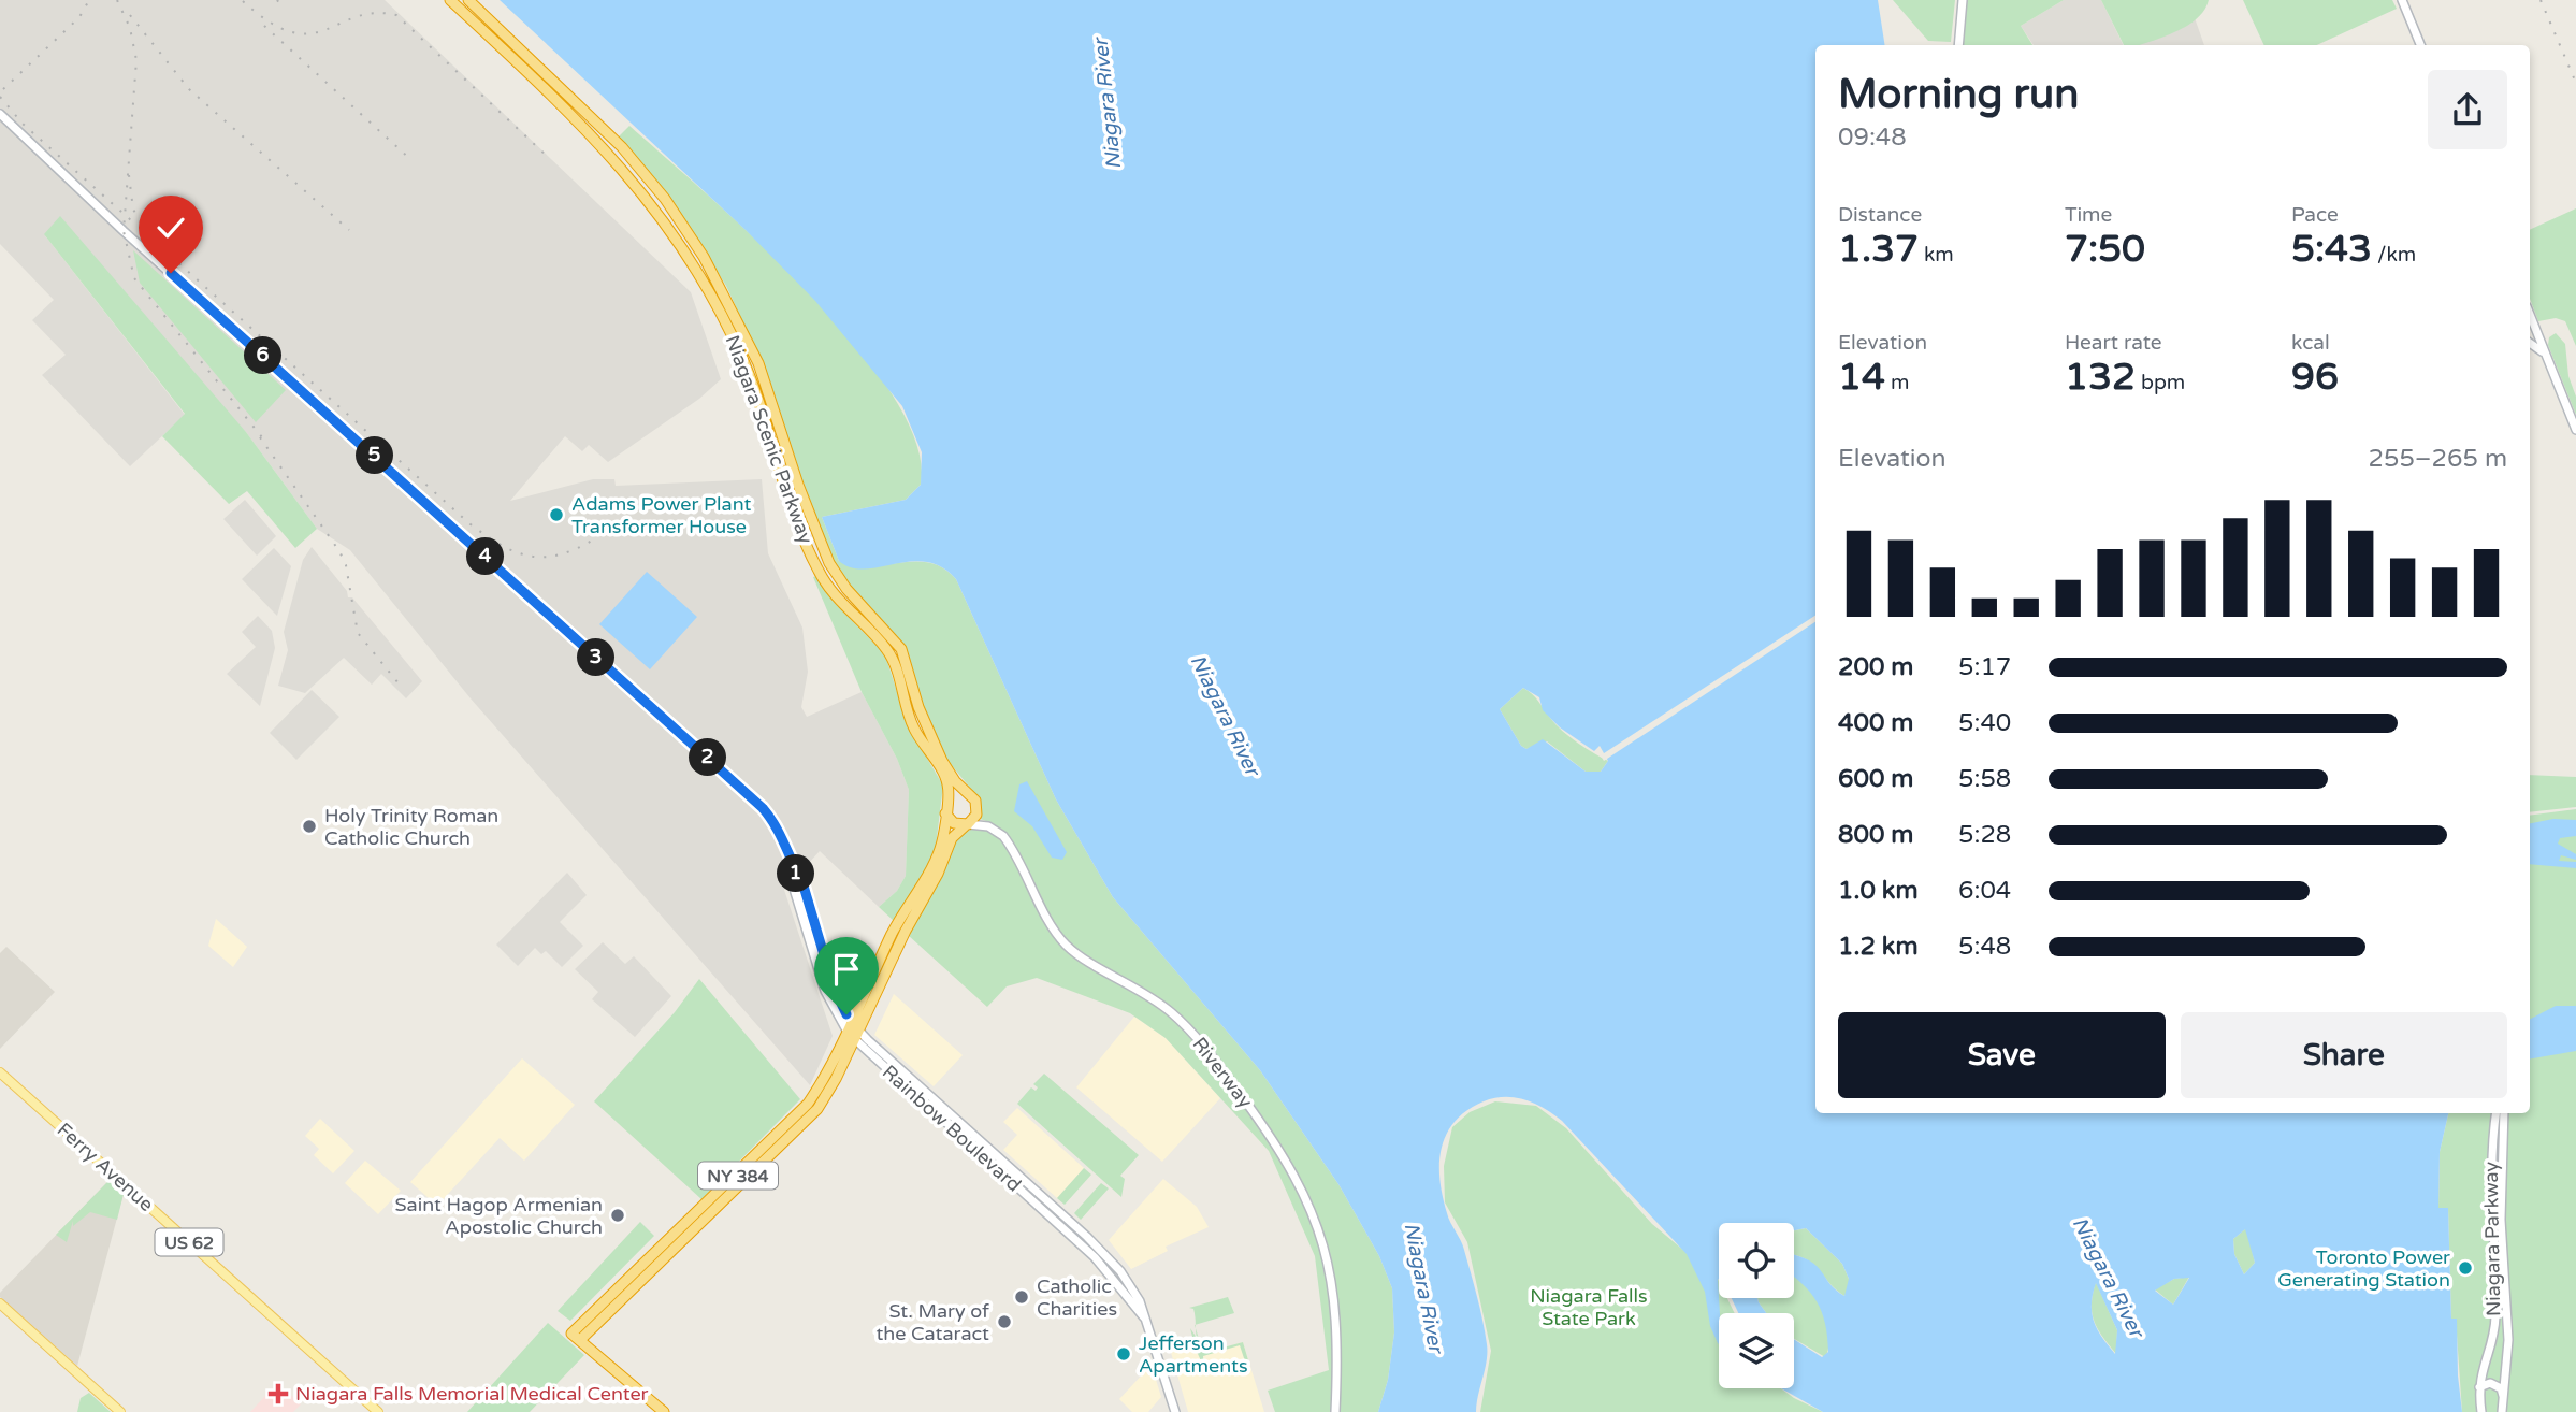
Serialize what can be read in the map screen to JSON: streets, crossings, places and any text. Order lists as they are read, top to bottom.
{
  "streets": {
    "highway": ["Niagara Scenic Parkway", "NY 384"],
    "main road": [
      "Riverway",
      "Rainbow Boulevard",
      "Ferry Avenue",
      "Niagara Parkway",
      "US 62"
    ]
  },
  "crossings": [
    ["Niagara Scenic Parkway", "Riverway"],
    ["Niagara Scenic Parkway", "Rainbow Boulevard"],
    ["Niagara Scenic Parkway", "NY 384"],
    ["Rainbow Boulevard", "NY 384"]
  ],
  "water": ["Niagara River"],
  "parks": ["Niagara Falls State Park"],
  "places": {
    "other": [
      "Adams Power Plant Transformer House",
      "Holy Trinity Roman Catholic Church",
      "Saint Hagop Armenian Apostolic Church",
      "Toronto Power Generating Station",
      "Catholic Charities",
      "St. Mary of the Cataract",
      "Jefferson Apartments"
    ],
    "health": ["Niagara Falls Memorial Medical Center"]
  },
  "page": {
    "heading": ["Morning run", "09:48"],
    "stats": [
      ["Distance", "1.37 km"],
      ["Time", "7:50"],
      ["Pace", "5:43 /km"],
      ["Elevation", "14 m"],
      ["Heart rate", "132 bpm"],
      ["kcal", "96"]
    ],
    "pins": [
      "6",
      "5",
      "4",
      "3",
      "2",
      "1"
    ],
    "chart": ["Elevation", "255–265 m"],
    "list": [
      {
        "name": "200 m",
        "note": "5:17"
      },
      {
        "name": "400 m",
        "note": "5:40"
      },
      {
        "name": "600 m",
        "note": "5:58"
      },
      {
        "name": "800 m",
        "note": "5:28"
      },
      {
        "name": "1.0 km",
        "note": "6:04"
      },
      {
        "name": "1.2 km",
        "note": "5:48"
      }
    ],
    "buttons": ["Save", "Share"]
  }
}
